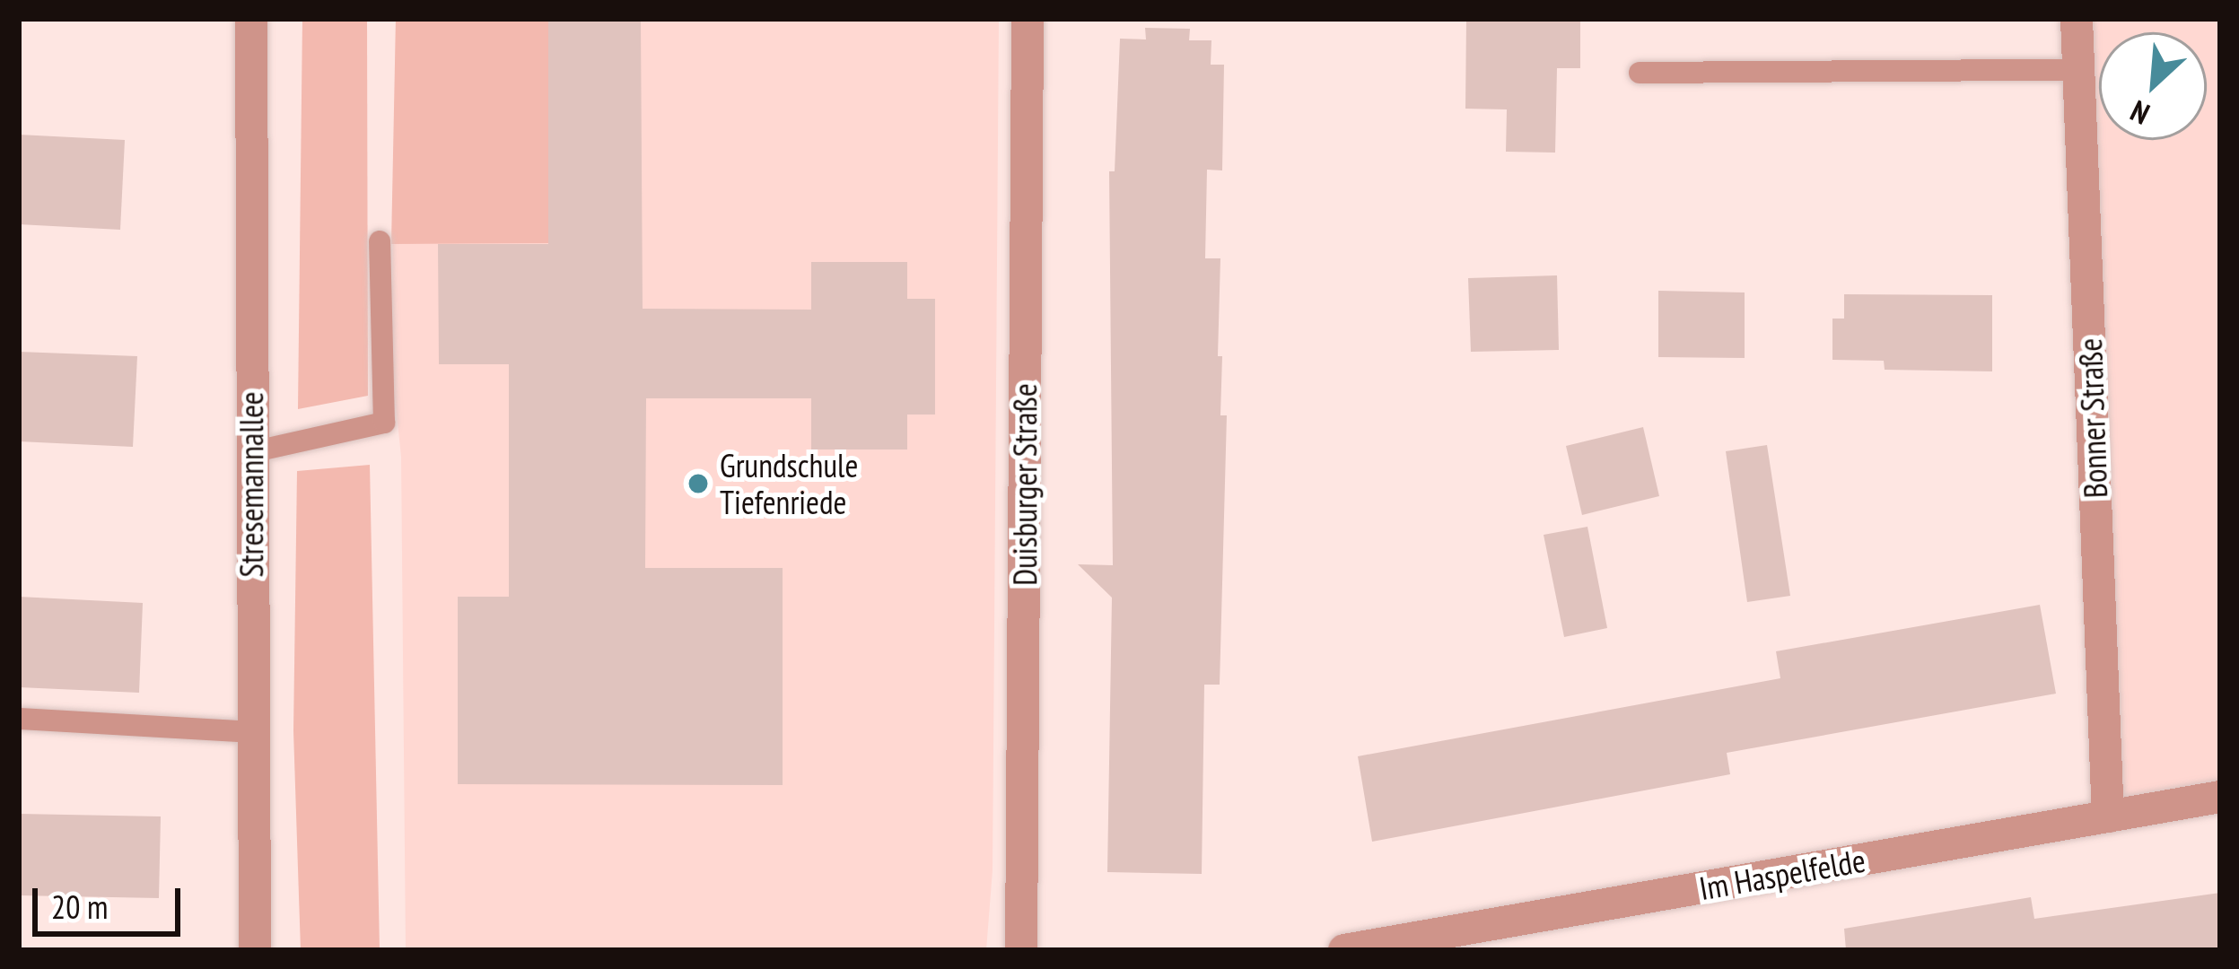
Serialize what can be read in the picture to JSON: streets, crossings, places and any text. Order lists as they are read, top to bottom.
{
  "streets": {
    "street": [
      "Bonner Straße",
      "Stresemannallee",
      "Duisburger Straße",
      "Im Haspelfelde"
    ]
  },
  "crossings": [
    ["Bonner Straße", "Im Haspelfelde"]
  ],
  "places": ["Grundschule Tiefenriede"],
  "scale_bar": "20 m",
  "north": "bottom left"
}
